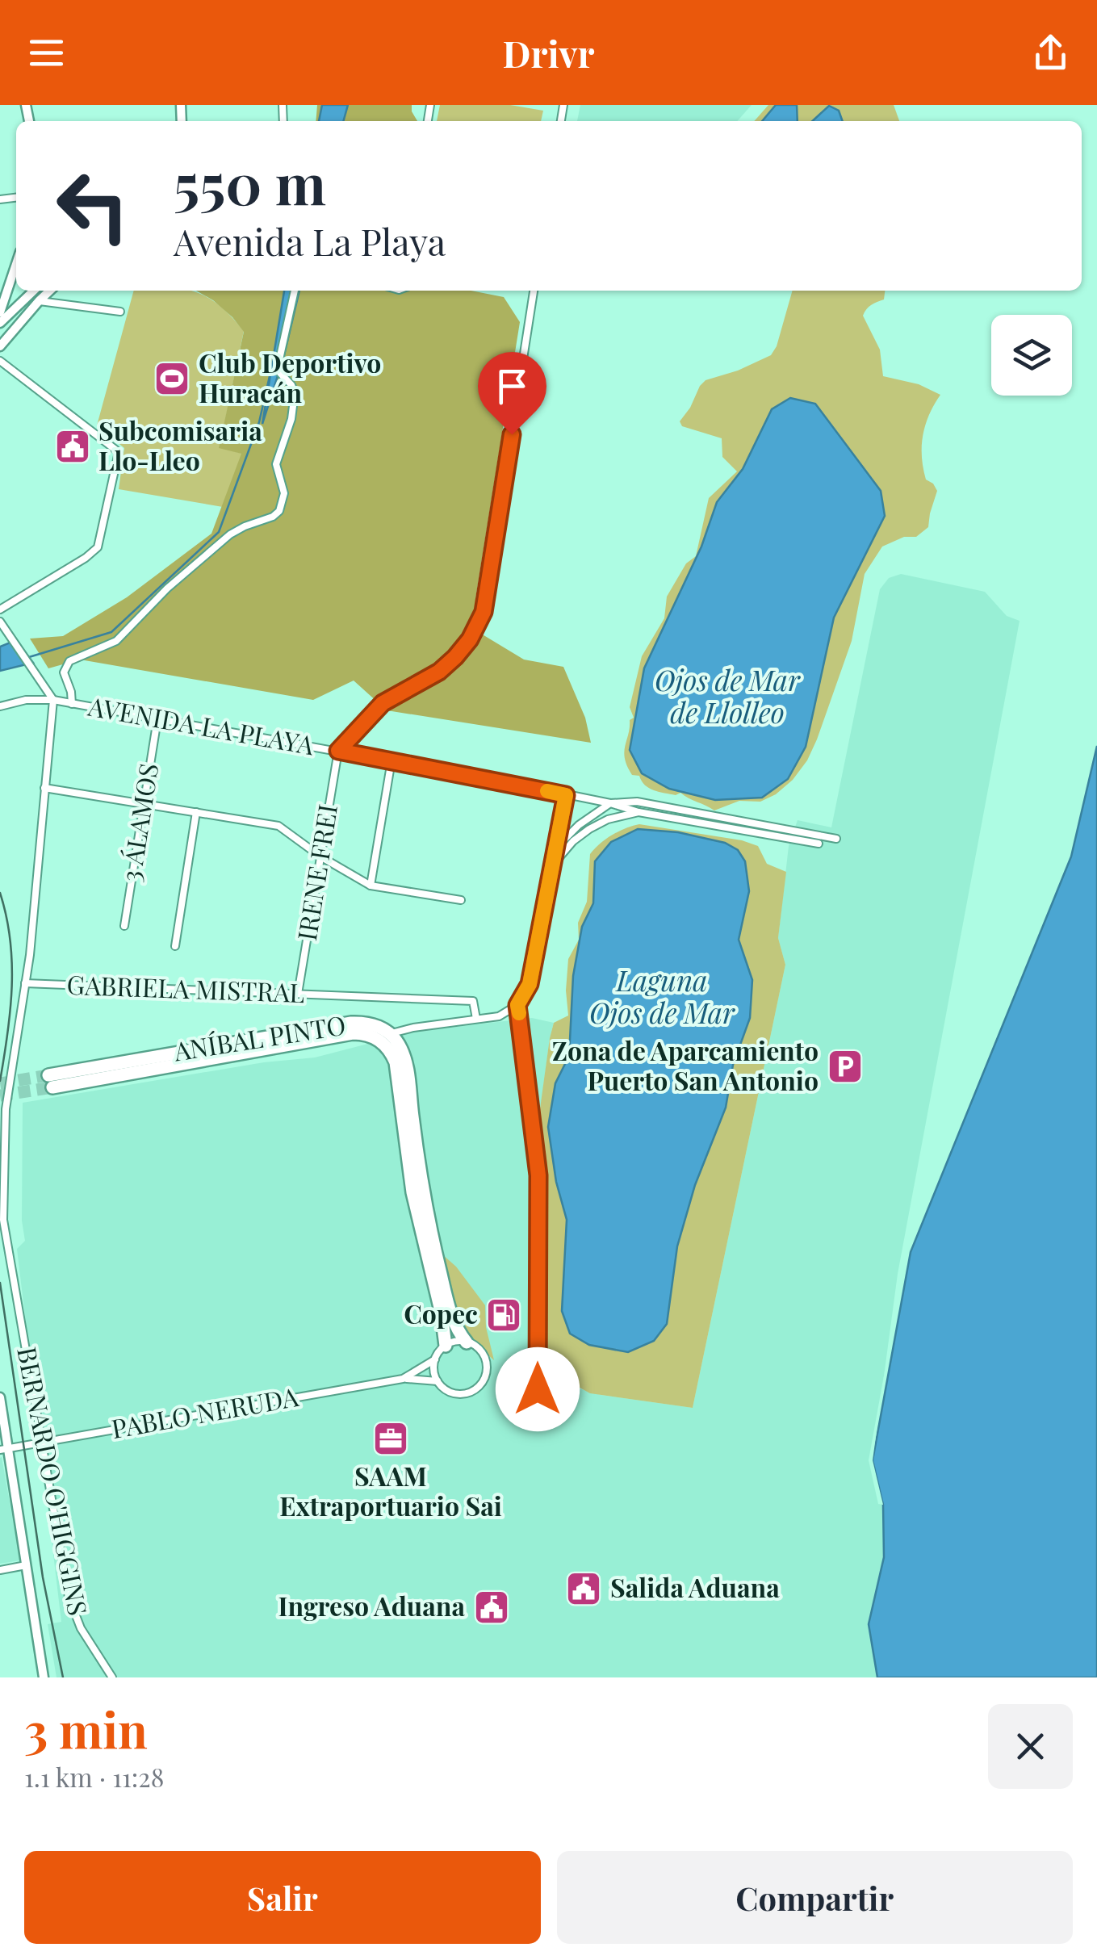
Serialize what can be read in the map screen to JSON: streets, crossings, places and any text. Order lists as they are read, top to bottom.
{
  "streets": {
    "highway": ["ANÍBAL PINTO"],
    "street": [
      "AVENIDA LA PLAYA",
      "3 ÁLAMOS",
      "IRENE FREI",
      "GABRIELA MISTRAL",
      "PABLO NERUDA",
      "BERNARDO O'HIGGINS"
    ]
  },
  "crossings": [
    ["AVENIDA LA PLAYA", "3 ÁLAMOS"],
    ["AVENIDA LA PLAYA", "IRENE FREI"],
    ["AVENIDA LA PLAYA", "BERNARDO O'HIGGINS"],
    ["IRENE FREI", "GABRIELA MISTRAL"],
    ["GABRIELA MISTRAL", "BERNARDO O'HIGGINS"],
    ["ANÍBAL PINTO", "PABLO NERUDA"],
    ["PABLO NERUDA", "BERNARDO O'HIGGINS"]
  ],
  "water": ["Ojos de Mar de Llolleo", "Laguna Ojos de Mar"],
  "places": {
    "sports": ["Club Deportivo Huracán"],
    "public building": ["Subcomisaria Llo-Lleo", "Salida Aduana", "Ingreso Aduana"],
    "parking": ["Zona de Aparcamiento Puerto San Antonio"],
    "fuel station": ["Copec"],
    "office": ["SAAM Extraportuario Sai"]
  },
  "page": {
    "header": "Drivr",
    "turn": ["550 m", "Avenida La Playa"],
    "heading": ["3 min", "1.1 km · 11:28"],
    "buttons": ["Salir", "Compartir"]
  }
}
